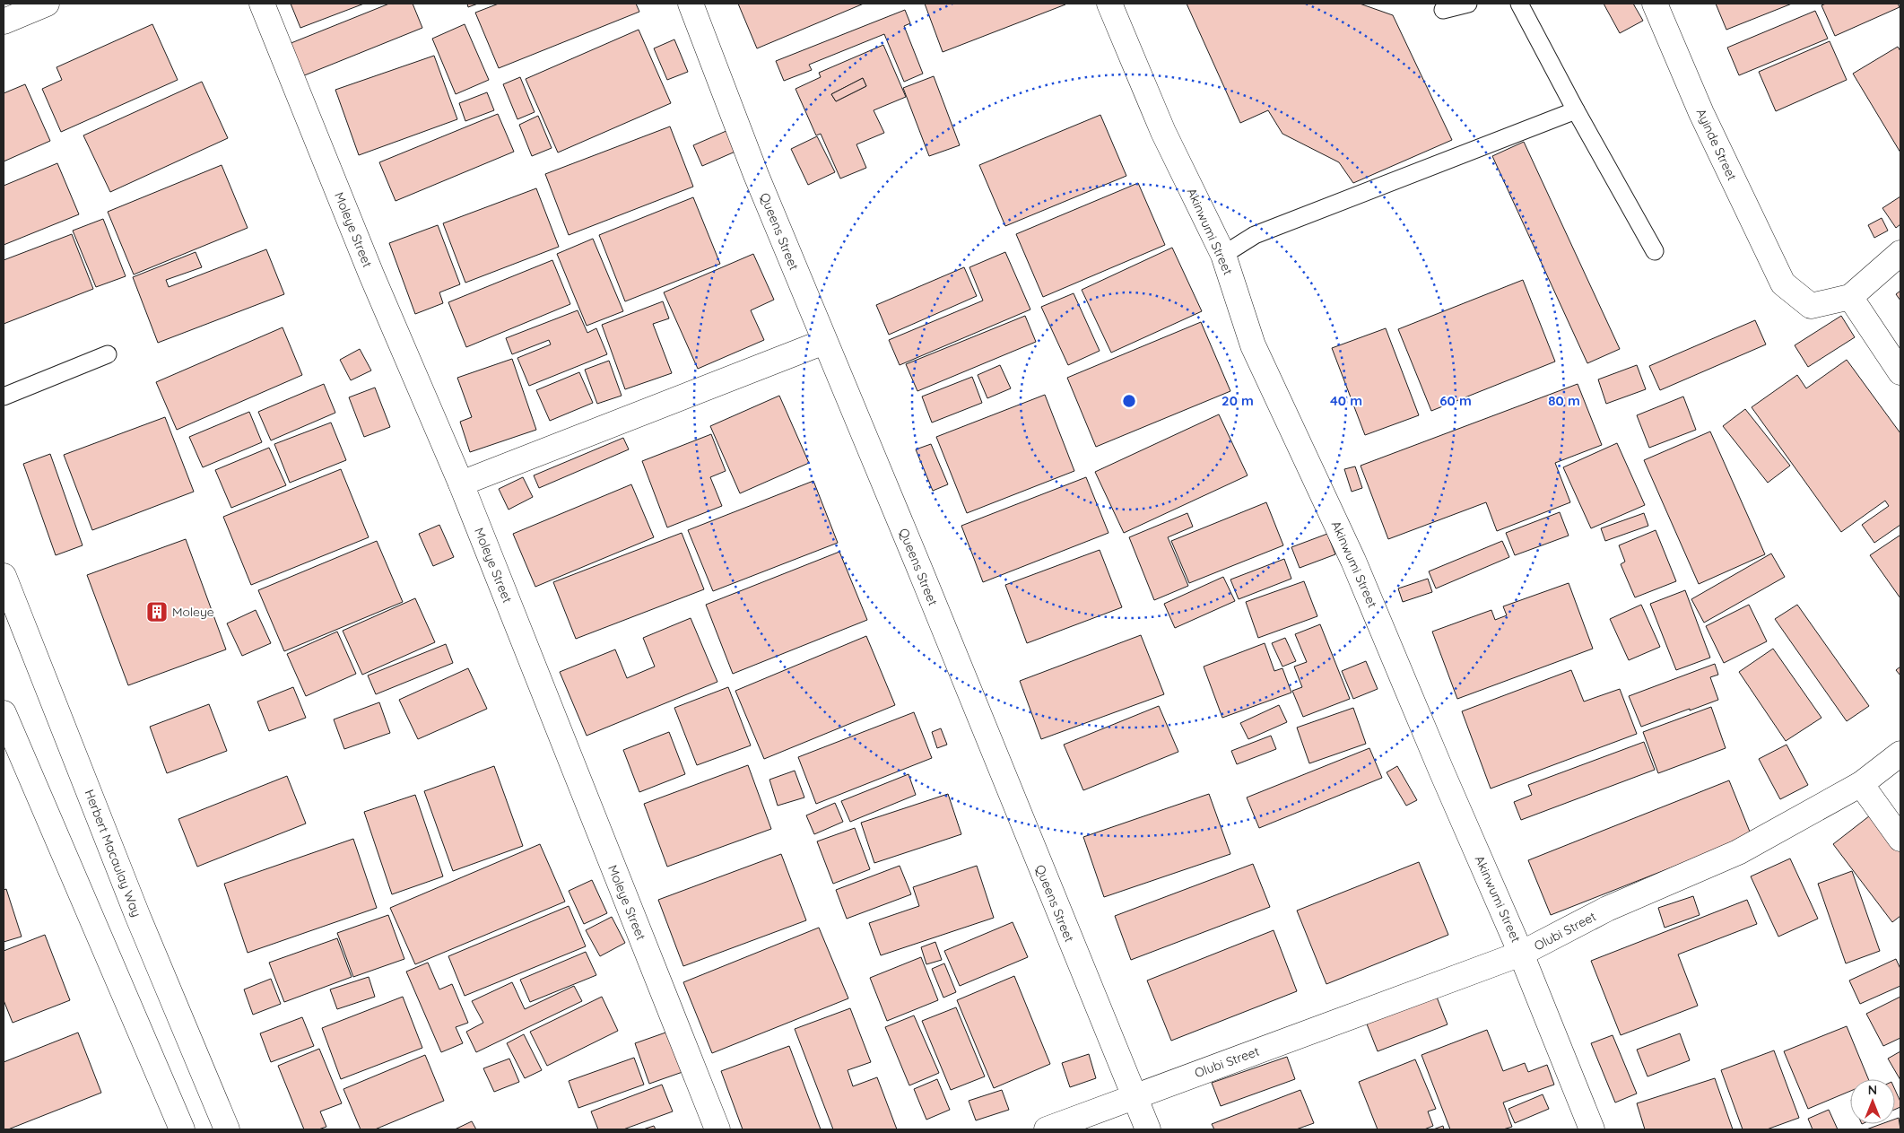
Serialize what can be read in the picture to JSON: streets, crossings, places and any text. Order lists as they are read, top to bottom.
{
  "streets": {
    "main road": [
      "Ayinde Street",
      "Moleye Street",
      "Queens Street",
      "Akinwumi Street",
      "Herbert Macaulay Way",
      "Olubi Street"
    ]
  },
  "crossings": [
    ["Queens Street", "Olubi Street"],
    ["Akinwumi Street", "Olubi Street"]
  ],
  "places": {
    "building": ["Moleye"]
  },
  "north": "top",
  "rings": [
    "20 m",
    "40 m",
    "60 m",
    "80 m"
  ]
}
